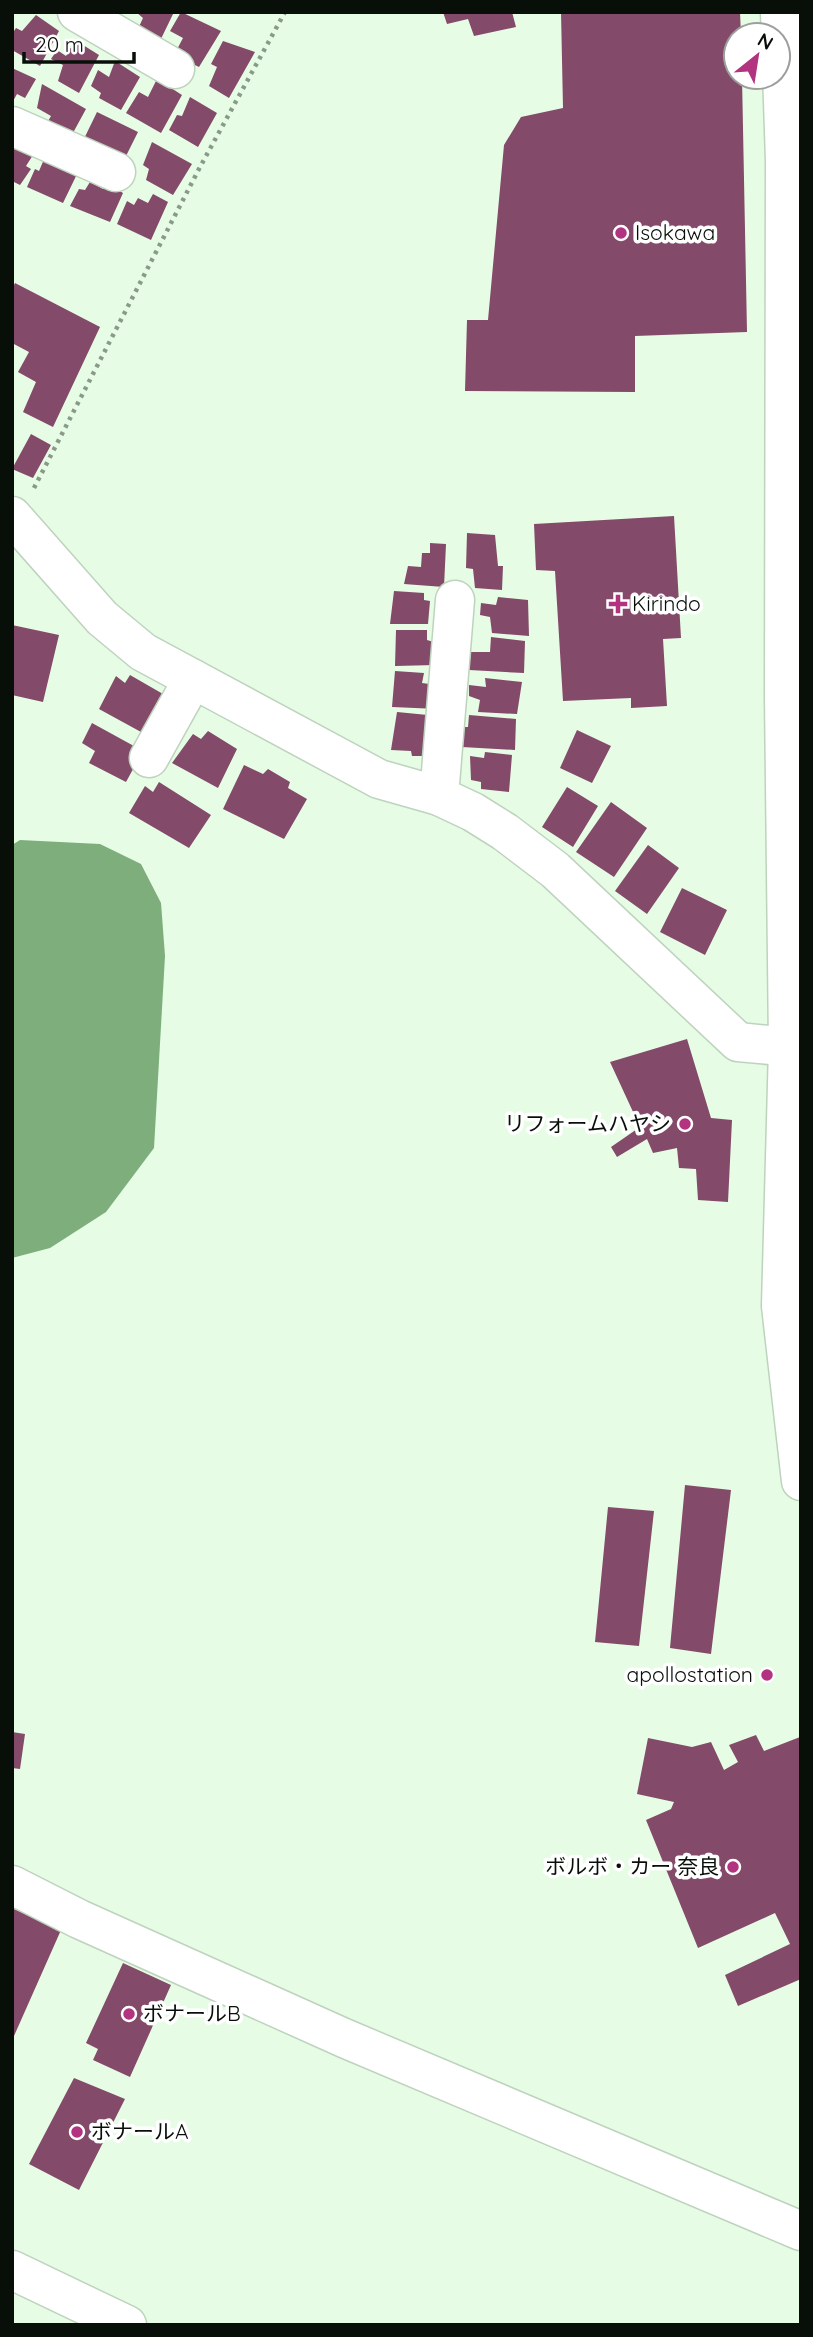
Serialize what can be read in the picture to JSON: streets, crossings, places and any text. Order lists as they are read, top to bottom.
{
  "places": {
    "other": [
      "Isokawa",
      "リフォームハヤシ",
      "apollostation",
      "ボルボ・カー 奈良",
      "ボナールB",
      "ボナールA"
    ],
    "health": ["Kirindo"]
  },
  "scale_bar": "20 m",
  "north": "top right"
}
